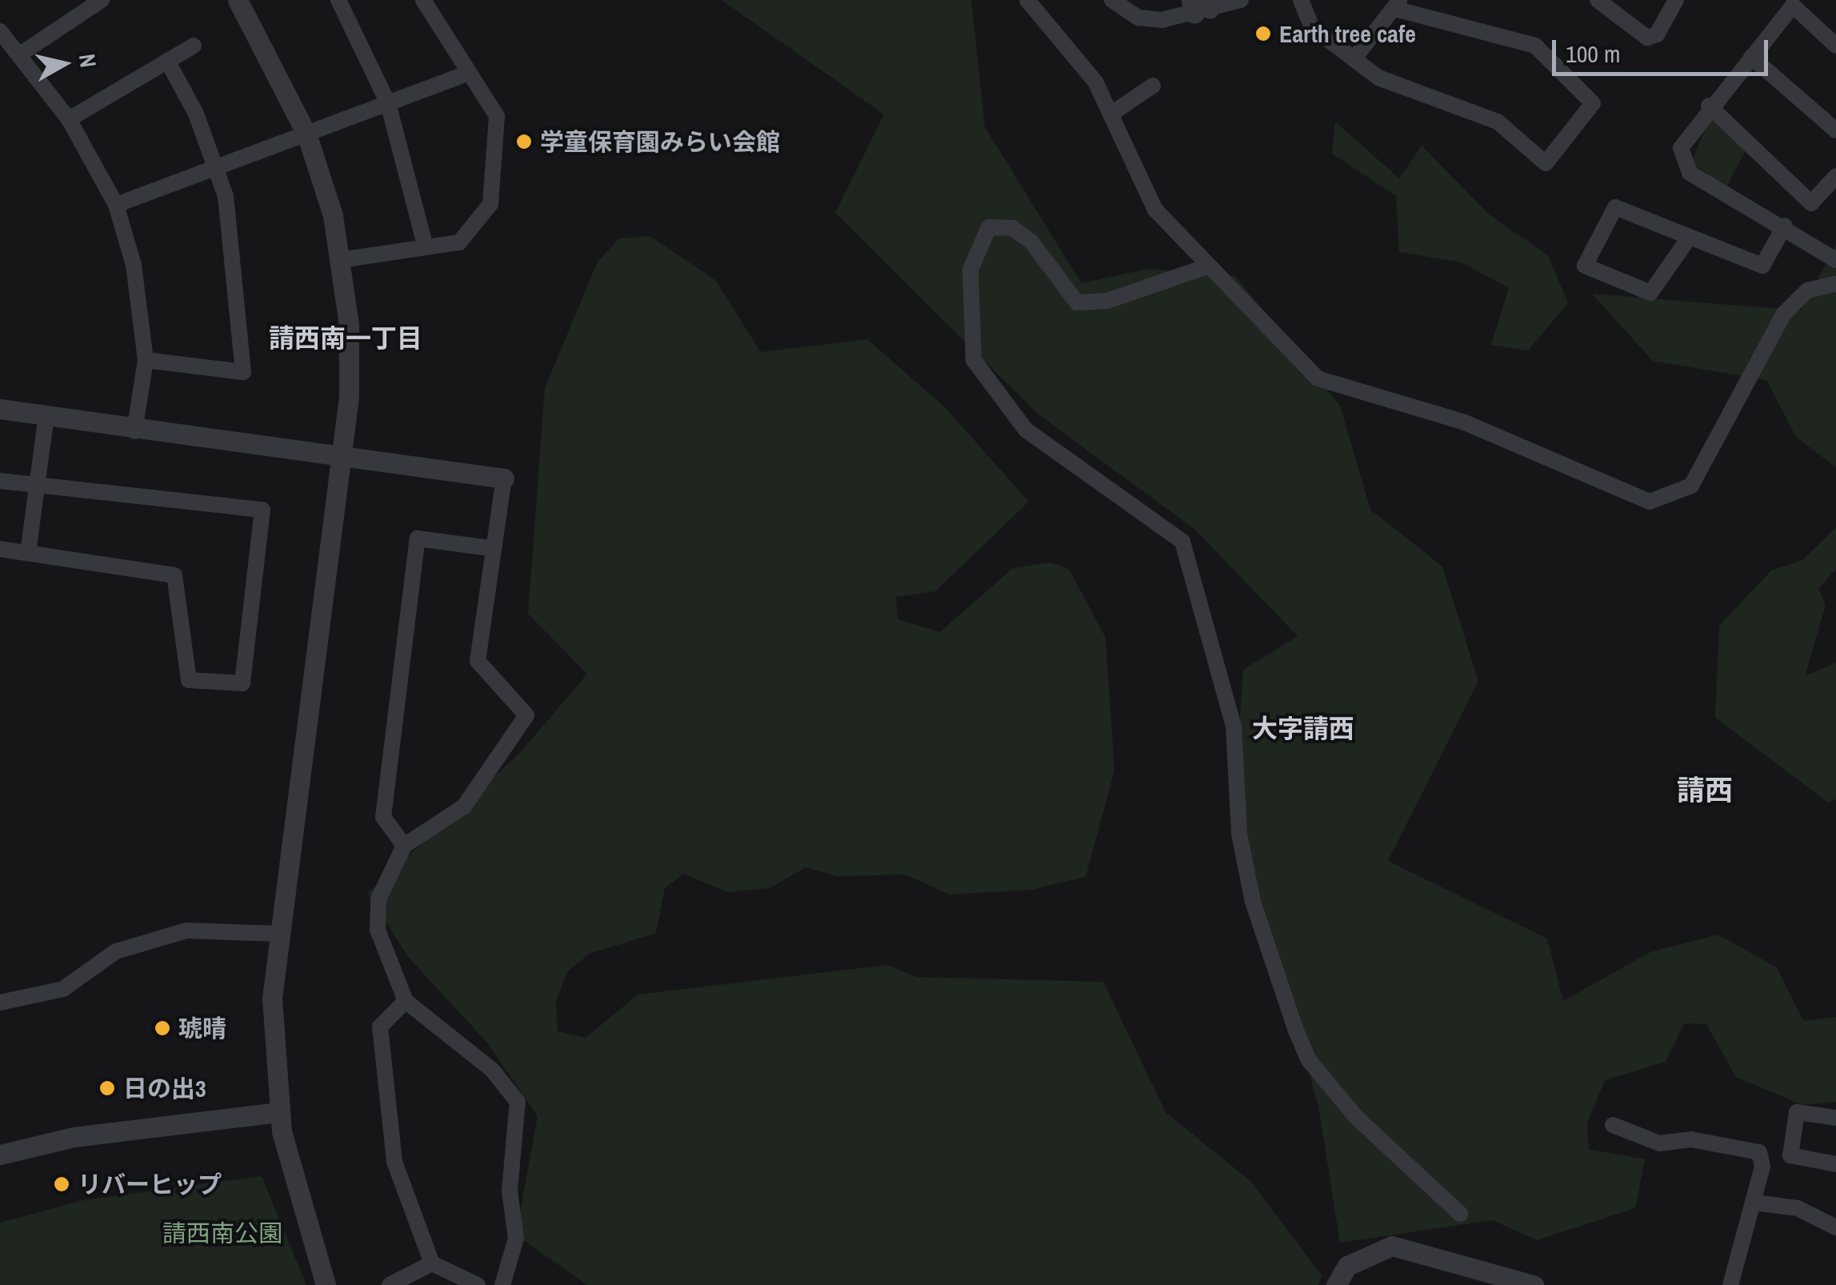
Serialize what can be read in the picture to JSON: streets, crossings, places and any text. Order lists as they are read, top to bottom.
{
  "districts": ["請西南一丁目", "大字請西", "請西"],
  "parks": ["請西南公園"],
  "places": [
    "Earth tree cafe",
    "学童保育園みらい会館",
    "琥晴",
    "日の出3",
    "リバーヒップ"
  ],
  "scale_bar": "100 m",
  "north": "right"
}
